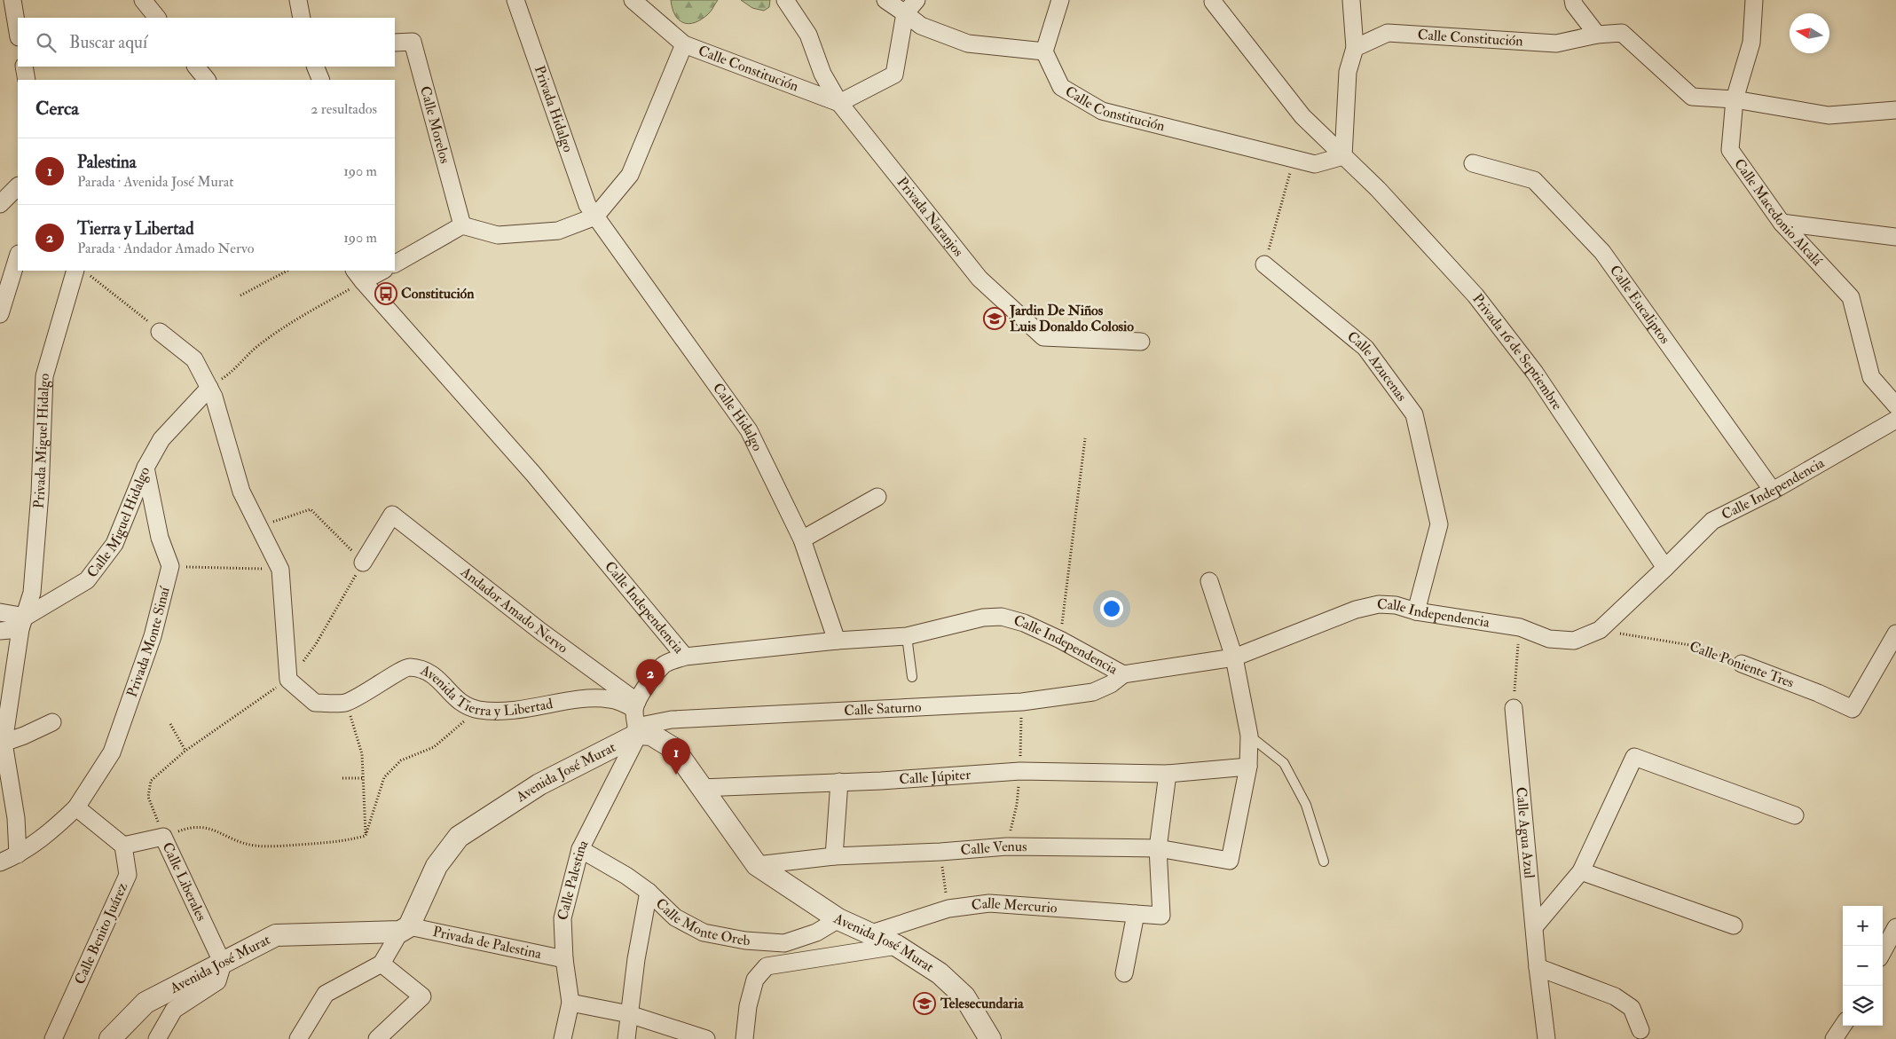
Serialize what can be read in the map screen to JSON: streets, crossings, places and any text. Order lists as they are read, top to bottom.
{
  "streets": {
    "street": [
      "Calle Constitución",
      "Privada Hidalgo",
      "Calle Morelos",
      "Calle Macedonio Alcalá",
      "Privada Naranjos",
      "Calle Eucaliptos",
      "Privada 16 de Septiembre",
      "Calle Azucenas",
      "Calle Hidalgo",
      "Privada Miguel Hidalgo",
      "Calle Independencia",
      "Calle Miguel Hidalgo",
      "Andador Amado Nervo",
      "Privada Monte Sinaí",
      "Calle Poniente Tres",
      "Avenida Tierra y Libertad",
      "Calle Saturno",
      "Avenida José Murat",
      "Calle Júpiter",
      "Calle Agua Azul",
      "Calle Venus",
      "Calle Palestina",
      "Calle Liberales",
      "Calle Mercurio",
      "Calle Monte Oreb",
      "Calle Benito Juárez",
      "Privada de Palestina"
    ]
  },
  "crossings": [
    ["Calle Constitución", "Privada Hidalgo"],
    ["Calle Constitución", "Calle Morelos"],
    ["Calle Constitución", "Calle Macedonio Alcalá"],
    ["Calle Constitución", "Privada Naranjos"],
    ["Calle Constitución", "Privada 16 de Septiembre"],
    ["Calle Constitución", "Calle Hidalgo"],
    ["Privada Hidalgo", "Calle Hidalgo"],
    ["Calle Eucaliptos", "Calle Independencia"],
    ["Privada 16 de Septiembre", "Calle Independencia"],
    ["Calle Azucenas", "Calle Independencia"],
    ["Calle Hidalgo", "Calle Independencia"],
    ["Privada Miguel Hidalgo", "Calle Miguel Hidalgo"],
    ["Calle Independencia", "Calle Poniente Tres"],
    ["Calle Independencia", "Calle Saturno"],
    ["Andador Amado Nervo", "Avenida Tierra y Libertad"],
    ["Calle Saturno", "Avenida José Murat"],
    ["Calle Saturno", "Calle Palestina"],
    ["Avenida José Murat", "Calle Júpiter"],
    ["Avenida José Murat", "Calle Venus"],
    ["Avenida José Murat", "Calle Palestina"],
    ["Avenida José Murat", "Calle Liberales"],
    ["Avenida José Murat", "Calle Mercurio"],
    ["Avenida José Murat", "Calle Monte Oreb"],
    ["Avenida José Murat", "Privada de Palestina"],
    ["Calle Júpiter", "Calle Venus"],
    ["Calle Venus", "Calle Mercurio"],
    ["Calle Palestina", "Calle Monte Oreb"],
    ["Calle Palestina", "Privada de Palestina"],
    ["Calle Liberales", "Calle Benito Juárez"]
  ],
  "places": {
    "bus stop": ["Constitución"],
    "school or university": ["Jardin De Niños Luis Donaldo Colosio", "Telesecundaria"]
  },
  "north": "left",
  "page": {
    "search": "Buscar aquí",
    "heading": ["Cerca", "2 resultados"],
    "list": [
      {
        "mark": "1",
        "name": "Palestina",
        "note": "Parada · Avenida José Murat",
        "value": "190 m"
      },
      {
        "mark": "2",
        "name": "Tierra y Libertad",
        "note": "Parada · Andador Amado Nervo",
        "value": "190 m"
      }
    ],
    "pins": ["2", "1"],
    "map_buttons": ["+", "−"]
  }
}
